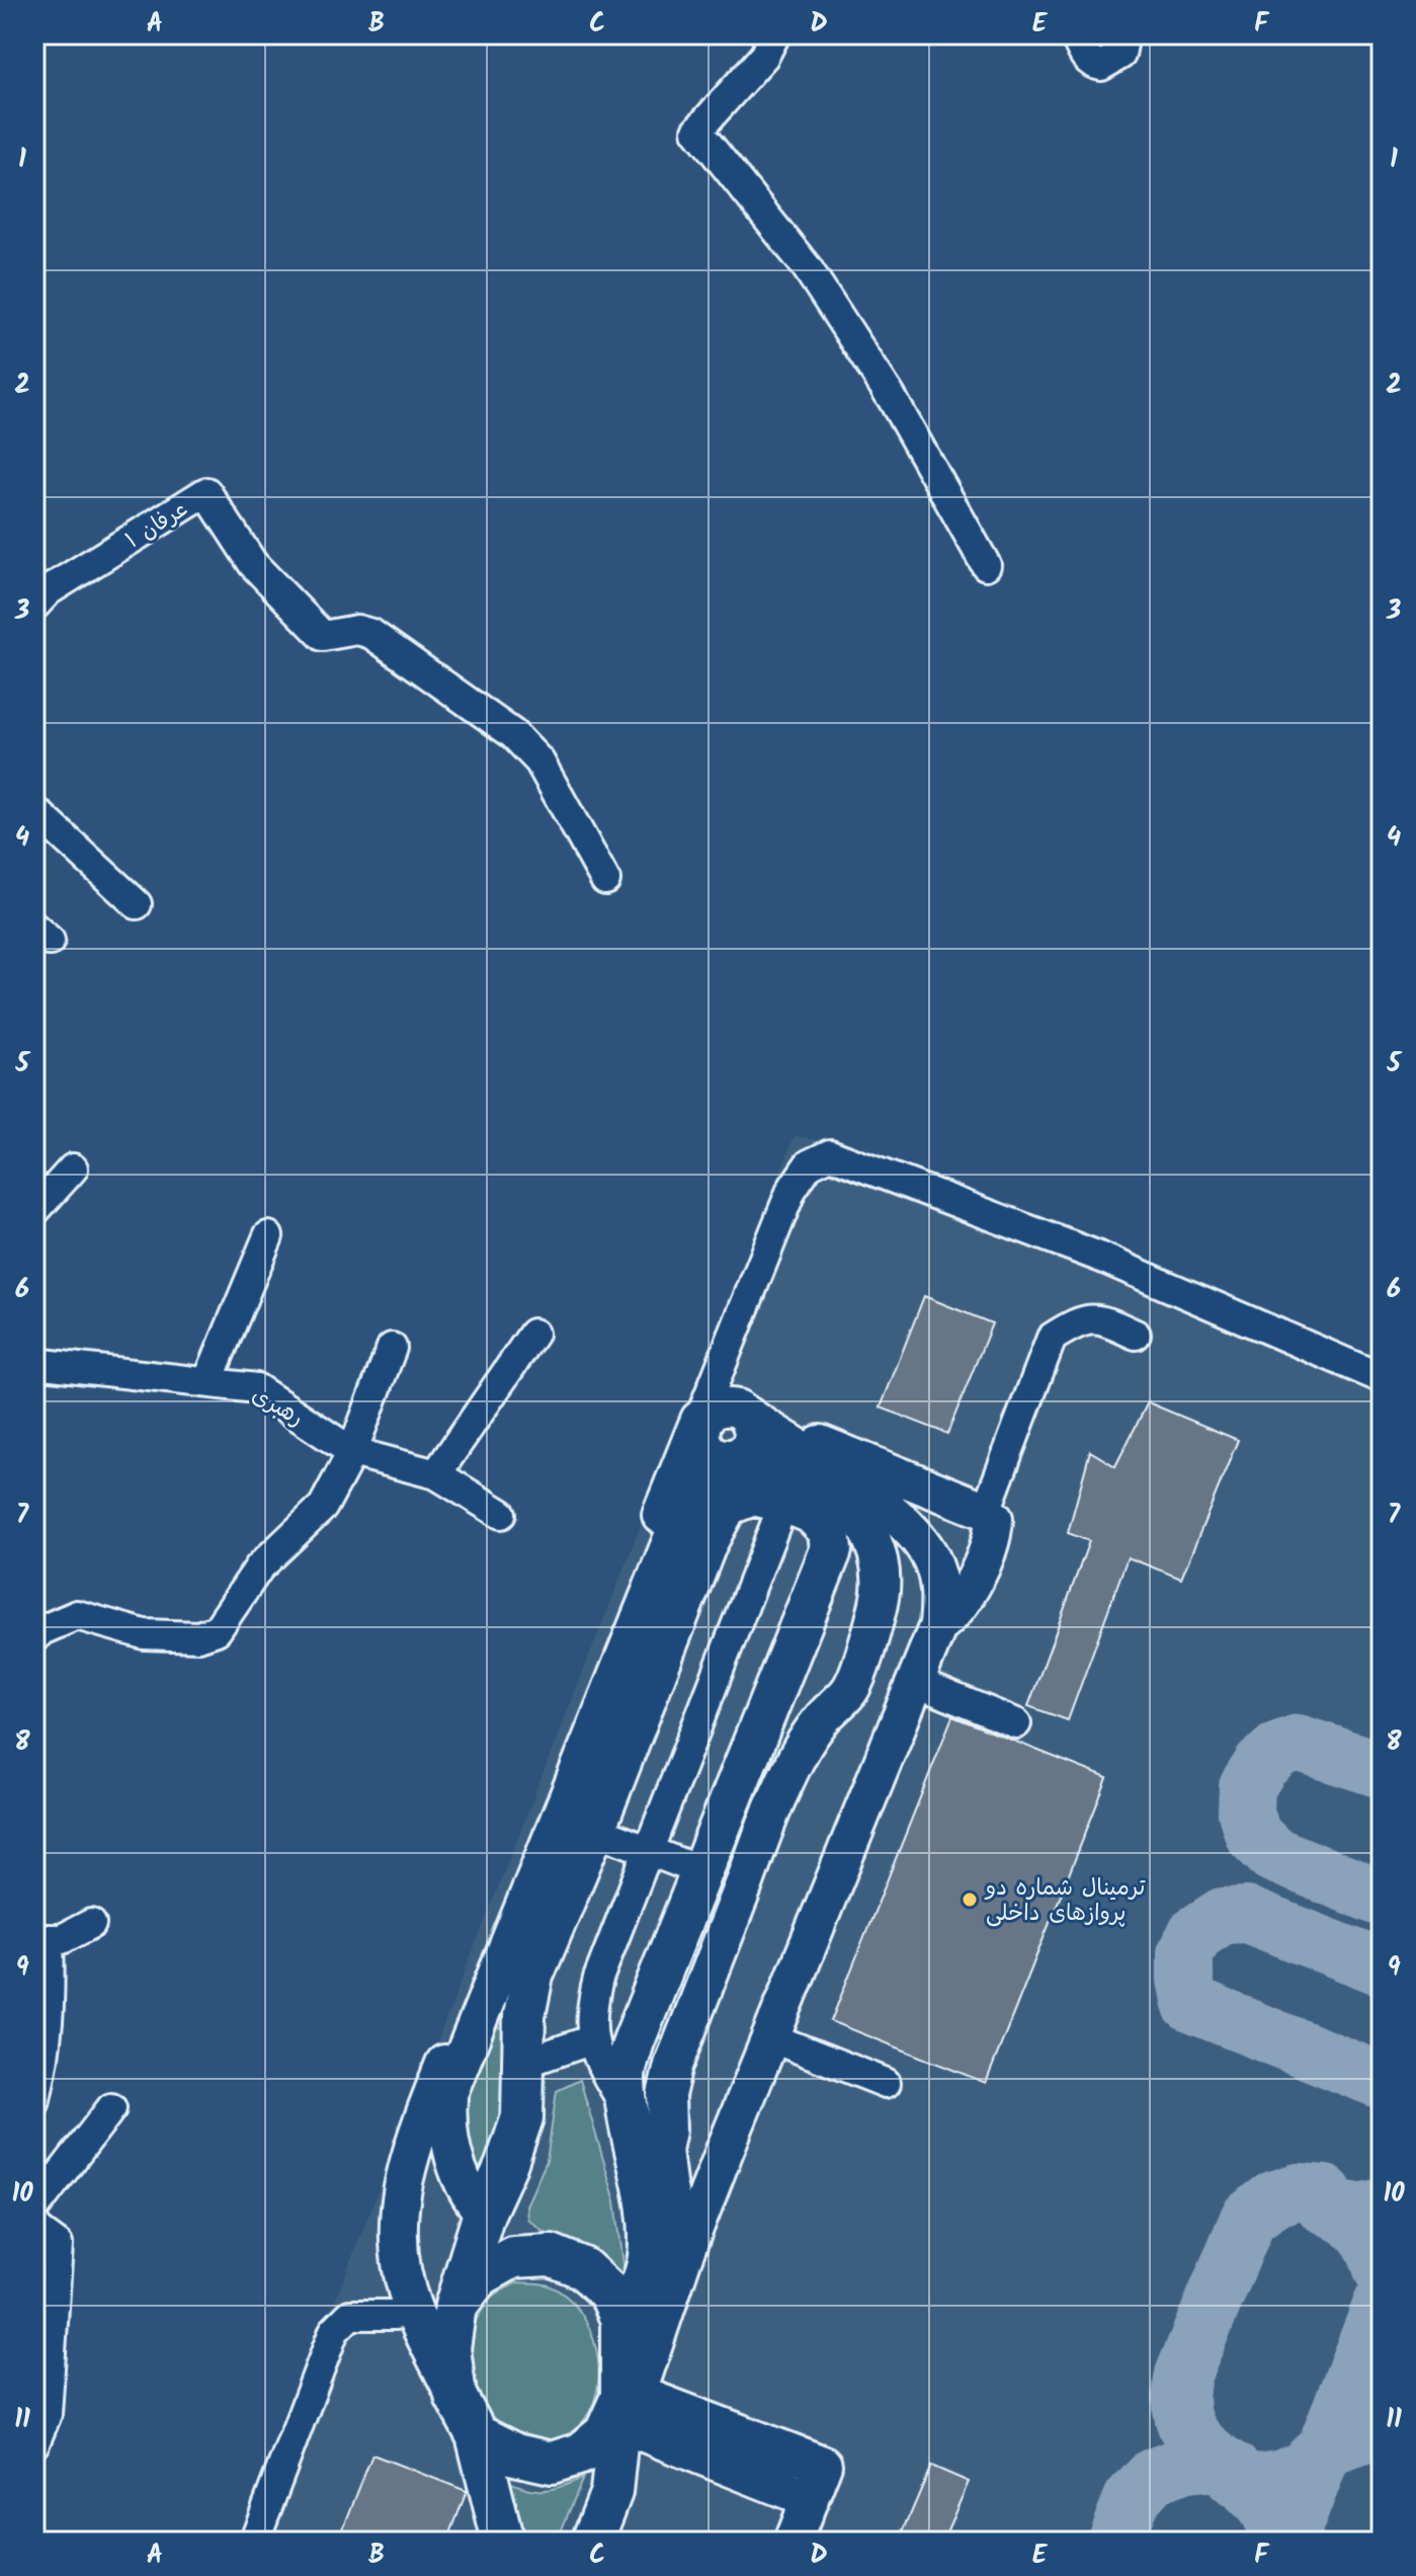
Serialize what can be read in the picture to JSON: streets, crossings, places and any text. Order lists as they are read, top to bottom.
{
  "streets": {
    "street": ["عرفان ۱", "رهبری"]
  },
  "places": ["ترمینال شماره دو پروازهای داخلی"],
  "grid": {
    "columns": [
      "A",
      "B",
      "C",
      "D",
      "E",
      "F"
    ],
    "rows": [
      "1",
      "2",
      "3",
      "4",
      "5",
      "6",
      "7",
      "8",
      "9",
      "10",
      "11"
    ]
  }
}
